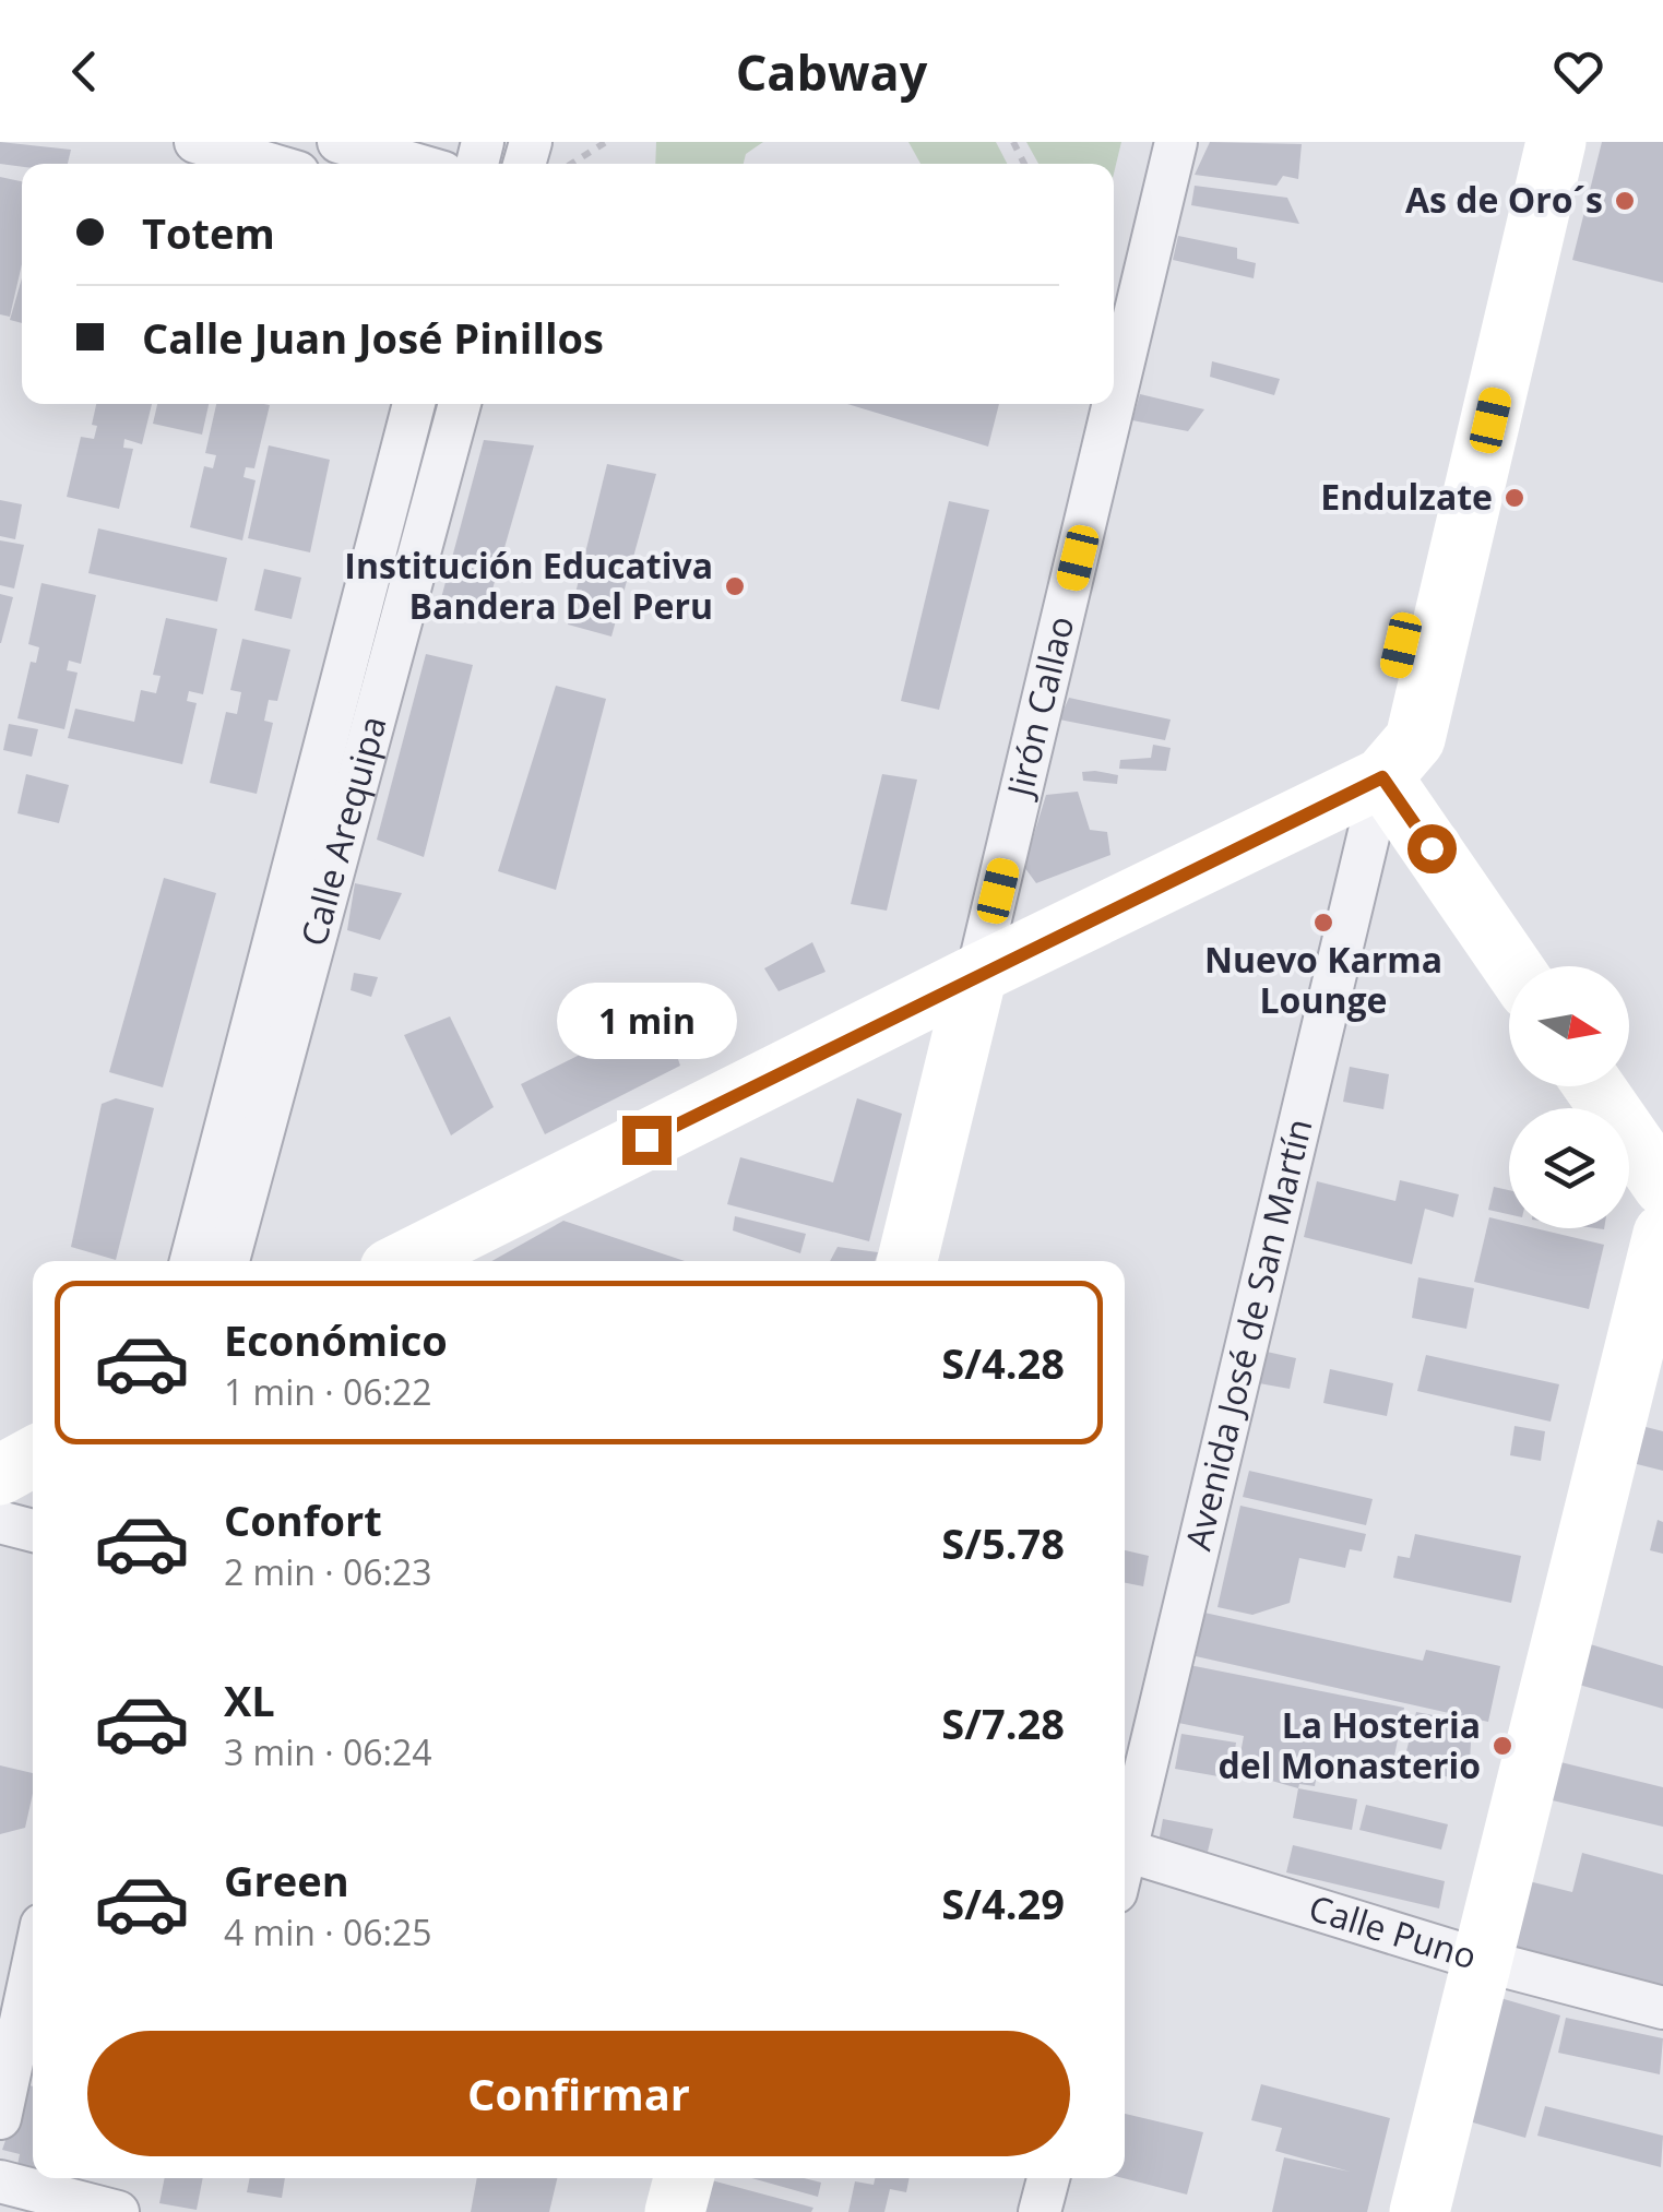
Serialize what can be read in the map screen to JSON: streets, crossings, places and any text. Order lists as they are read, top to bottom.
{
  "streets": {
    "main road": ["Jirón Callao", "Avenida José de San Martín"],
    "street": ["Calle Arequipa", "Calle Puno"]
  },
  "places": [
    "As de Oro´s",
    "Endulzate",
    "Institución Educativa Bandera Del Peru",
    "Nuevo Karma Lounge",
    "La Hosteria del Monasterio"
  ],
  "north": "right",
  "page": {
    "header": "Cabway",
    "banner": ["Totem", "Calle Juan José Pinillos"],
    "bubble": "1 min",
    "list": [
      {
        "name": "Económico",
        "note": "1 min · 06:22",
        "value": "S/4.28"
      },
      {
        "name": "Confort",
        "note": "2 min · 06:23",
        "value": "S/5.78"
      },
      {
        "name": "XL",
        "note": "3 min · 06:24",
        "value": "S/7.28"
      },
      {
        "name": "Green",
        "note": "4 min · 06:25",
        "value": "S/4.29"
      }
    ],
    "buttons": "Confirmar"
  }
}
